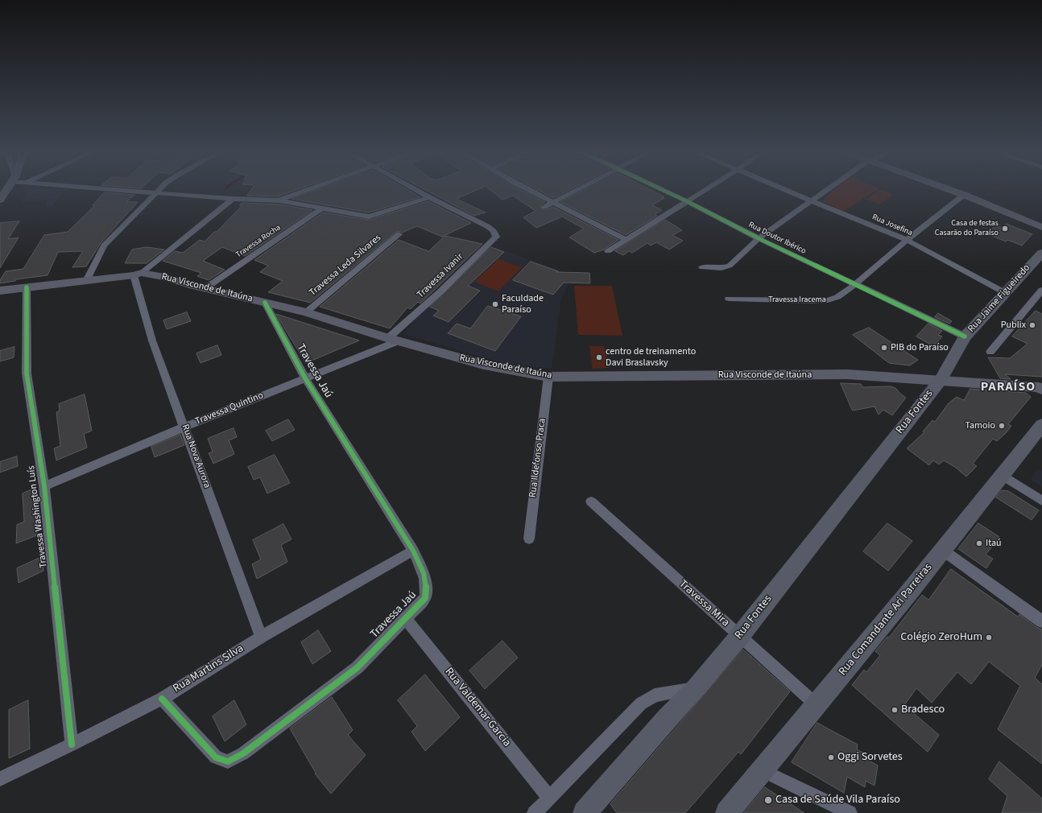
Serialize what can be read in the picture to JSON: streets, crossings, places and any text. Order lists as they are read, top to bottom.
{
  "streets": {
    "main road": [
      "Rua Visconde de Itaúna",
      "Rua Jaime Figueiredo",
      "Rua Fontes",
      "Rua Comandante Ari Parreiras"
    ],
    "street": [
      "Rua Josefina",
      "Rua Doutor Ibérico",
      "Travessa Rocha",
      "Travessa Leda Silvares",
      "Travessa Ivanir",
      "Travessa Iracema",
      "Travessa Jaú",
      "Travessa Quintino",
      "Rua Nova Aurora",
      "Rua Ildefonso Praca",
      "Travessa Washington Luís",
      "Travessa Mira",
      "Rua Martins Silva",
      "Rua Valdemar Garcia"
    ]
  },
  "crossings": [
    ["Rua Josefina", "Rua Jaime Figueiredo"],
    ["Rua Josefina", "Travessa Iracema"],
    ["Rua Doutor Ibérico", "Rua Jaime Figueiredo"],
    ["Rua Doutor Ibérico", "Travessa Iracema"],
    ["Travessa Rocha", "Rua Visconde de Itaúna"],
    ["Travessa Leda Silvares", "Rua Visconde de Itaúna"],
    ["Travessa Ivanir", "Rua Visconde de Itaúna"],
    ["Travessa Ivanir", "Travessa Quintino"],
    ["Rua Visconde de Itaúna", "Rua Jaime Figueiredo"],
    ["Rua Visconde de Itaúna", "Travessa Jaú"],
    ["Rua Visconde de Itaúna", "Travessa Quintino"],
    ["Rua Visconde de Itaúna", "Rua Fontes"],
    ["Rua Visconde de Itaúna", "Rua Nova Aurora"],
    ["Rua Visconde de Itaúna", "Rua Ildefonso Praca"],
    ["Rua Visconde de Itaúna", "Travessa Washington Luís"],
    ["Rua Jaime Figueiredo", "Rua Fontes"],
    ["Travessa Jaú", "Travessa Quintino"],
    ["Travessa Jaú", "Rua Martins Silva"],
    ["Travessa Jaú", "Rua Valdemar Garcia"],
    ["Travessa Quintino", "Rua Nova Aurora"],
    ["Travessa Quintino", "Travessa Washington Luís"],
    ["Rua Fontes", "Travessa Mira"],
    ["Rua Nova Aurora", "Rua Martins Silva"],
    ["Travessa Washington Luís", "Rua Martins Silva"],
    ["Travessa Mira", "Rua Comandante Ari Parreiras"]
  ],
  "districts": ["PARAÍSO"],
  "places": [
    "Casa de festas Casarão do Paraíso",
    "Faculdade Paraíso",
    "Publix",
    "PIB do Paraíso",
    "centro de treinamento Davi Braslavsky",
    "Tamoio",
    "Itaú",
    "Colégio ZeroHum",
    "Bradesco",
    "Oggi Sorvetes",
    "Casa de Saúde Vila Paraíso"
  ]
}
